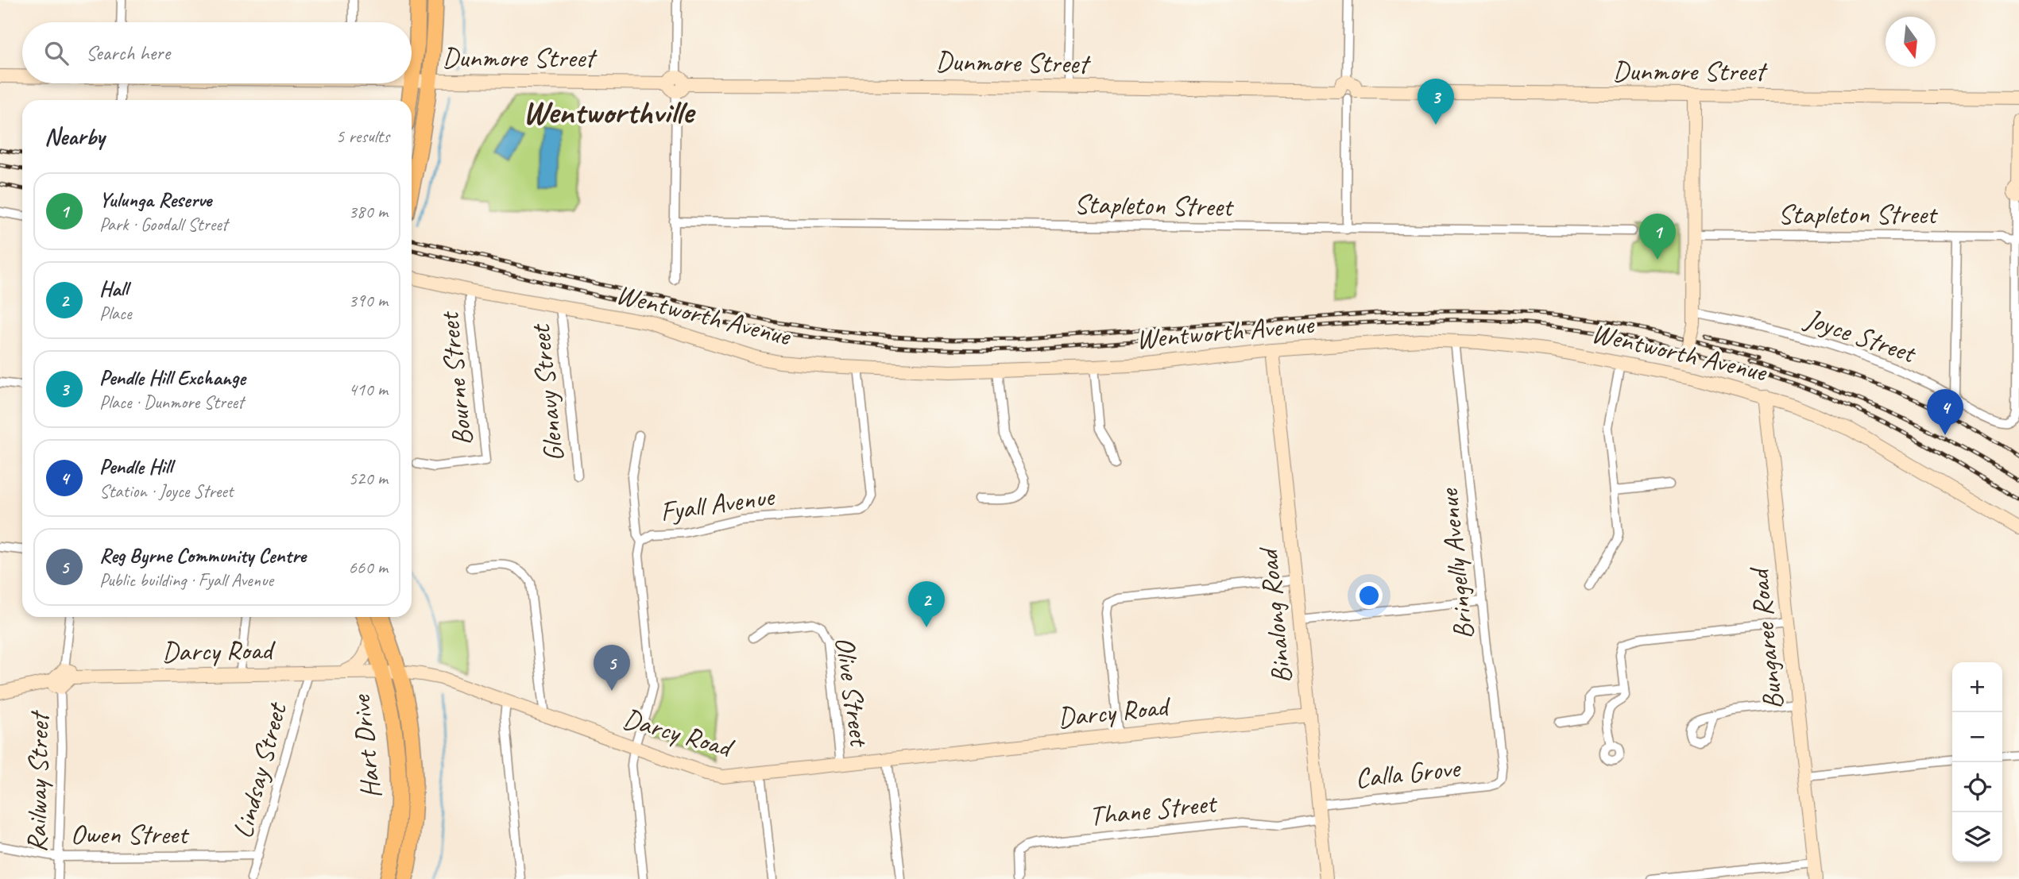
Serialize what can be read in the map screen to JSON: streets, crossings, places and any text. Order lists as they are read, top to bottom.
{
  "streets": {
    "highway": ["Hart Drive"],
    "street": [
      "Dunmore Street",
      "Stapleton Street",
      "Wentworth Avenue",
      "Joyce Street",
      "Bourne Street",
      "Glenavy Street",
      "Fyall Avenue",
      "Bringelly Avenue",
      "Binalong Road",
      "Bungaree Road",
      "Darcy Road",
      "Olive Street",
      "Lindsay Street",
      "Calla Grove",
      "Railway Street",
      "Thane Street",
      "Owen Street"
    ]
  },
  "crossings": [
    ["Wentworth Avenue", "Bourne Street"],
    ["Wentworth Avenue", "Glenavy Street"],
    ["Wentworth Avenue", "Fyall Avenue"],
    ["Wentworth Avenue", "Bringelly Avenue"],
    ["Wentworth Avenue", "Binalong Road"],
    ["Wentworth Avenue", "Bungaree Road"],
    ["Fyall Avenue", "Darcy Road"],
    ["Bringelly Avenue", "Calla Grove"],
    ["Binalong Road", "Darcy Road"],
    ["Binalong Road", "Calla Grove"],
    ["Binalong Road", "Thane Street"],
    ["Darcy Road", "Olive Street"],
    ["Darcy Road", "Hart Drive"],
    ["Darcy Road", "Lindsay Street"],
    ["Lindsay Street", "Owen Street"],
    ["Railway Street", "Owen Street"]
  ],
  "districts": ["Wentworthville"],
  "north": "bottom",
  "page": {
    "search": "Search here",
    "pins": [
      "3",
      "1",
      "4",
      "2",
      "5"
    ],
    "heading": ["Nearby", "5 results"],
    "list": [
      {
        "mark": "1",
        "name": "Yulunga Reserve",
        "note": "Park · Goodall Street",
        "value": "380 m"
      },
      {
        "mark": "2",
        "name": "Hall",
        "note": "Place",
        "value": "390 m"
      },
      {
        "mark": "3",
        "name": "Pendle Hill Exchange",
        "note": "Place · Dunmore Street",
        "value": "410 m"
      },
      {
        "mark": "4",
        "name": "Pendle Hill",
        "note": "Station · Joyce Street",
        "value": "520 m"
      },
      {
        "mark": "5",
        "name": "Reg Byrne Community Centre",
        "note": "Public building · Fyall Avenue",
        "value": "660 m"
      }
    ],
    "map_buttons": ["+", "−"]
  }
}
